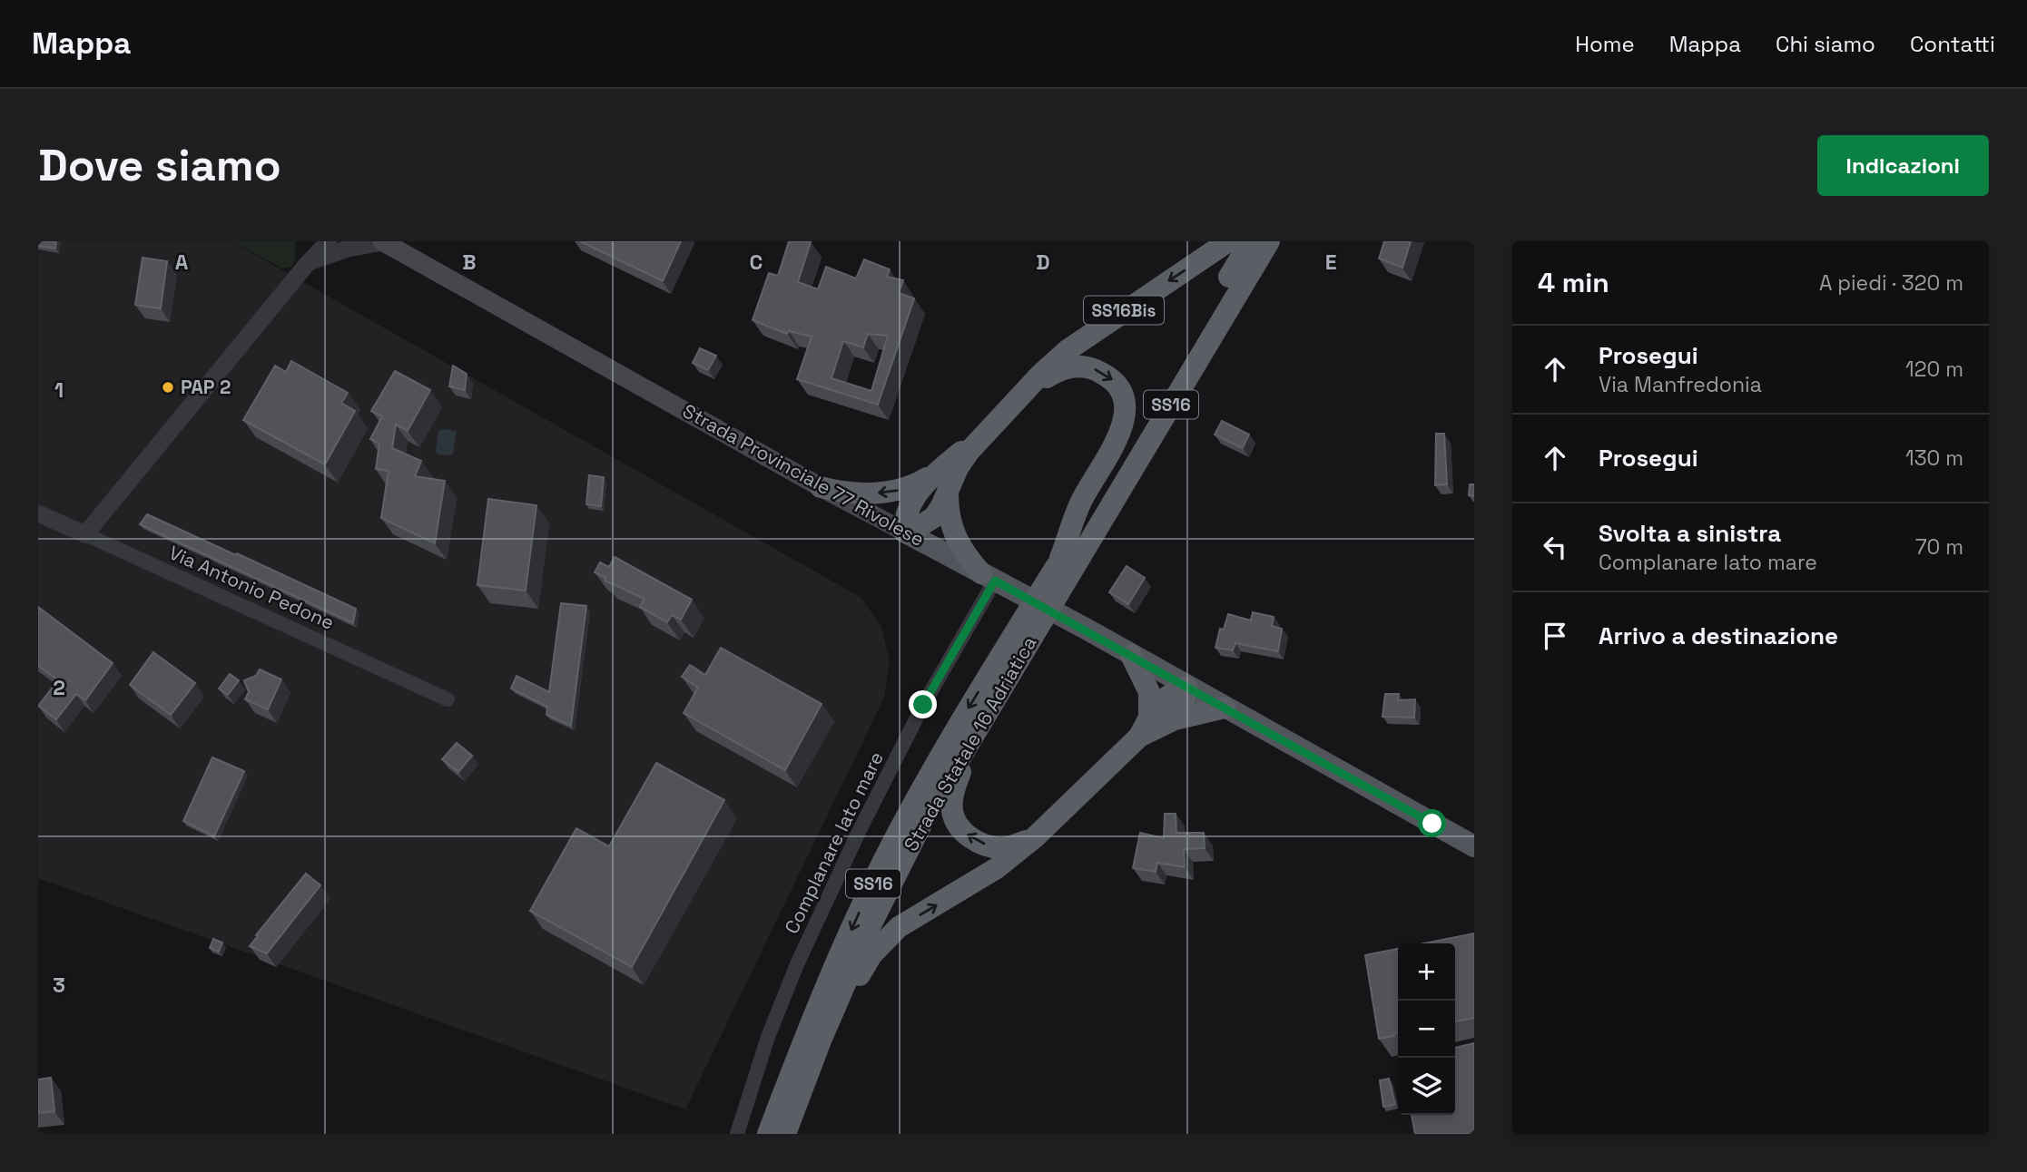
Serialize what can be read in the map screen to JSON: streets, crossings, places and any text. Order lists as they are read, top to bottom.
{
  "streets": {
    "highway": ["SS16Bis", "SS16", "Strada Statale 16 Adriatica"],
    "main road": ["Strada Provinciale 77 Rivolese"],
    "street": ["Via Antonio Pedone", "Complanare lato mare"]
  },
  "crossings": [
    ["Strada Provinciale 77 Rivolese", "Complanare lato mare"]
  ],
  "places": ["PAP 2"],
  "page": {
    "header": "Mappa",
    "nav": [
      "Home",
      "Mappa",
      "Chi siamo",
      "Contatti"
    ],
    "buttons": "Indicazioni",
    "title": "Dove siamo",
    "heading": ["4 min", "A piedi · 320 m"],
    "list": [
      ["Prosegui", "Via Manfredonia", "120 m"],
      ["Prosegui", "130 m"],
      ["Svolta a sinistra", "Complanare lato mare", "70 m"],
      "Arrivo a destinazione"
    ],
    "map_buttons": ["+", "−"]
  },
  "grid": {
    "columns": [
      "A",
      "B",
      "C",
      "D",
      "E"
    ],
    "rows": ["1", "2", "3"]
  }
}
